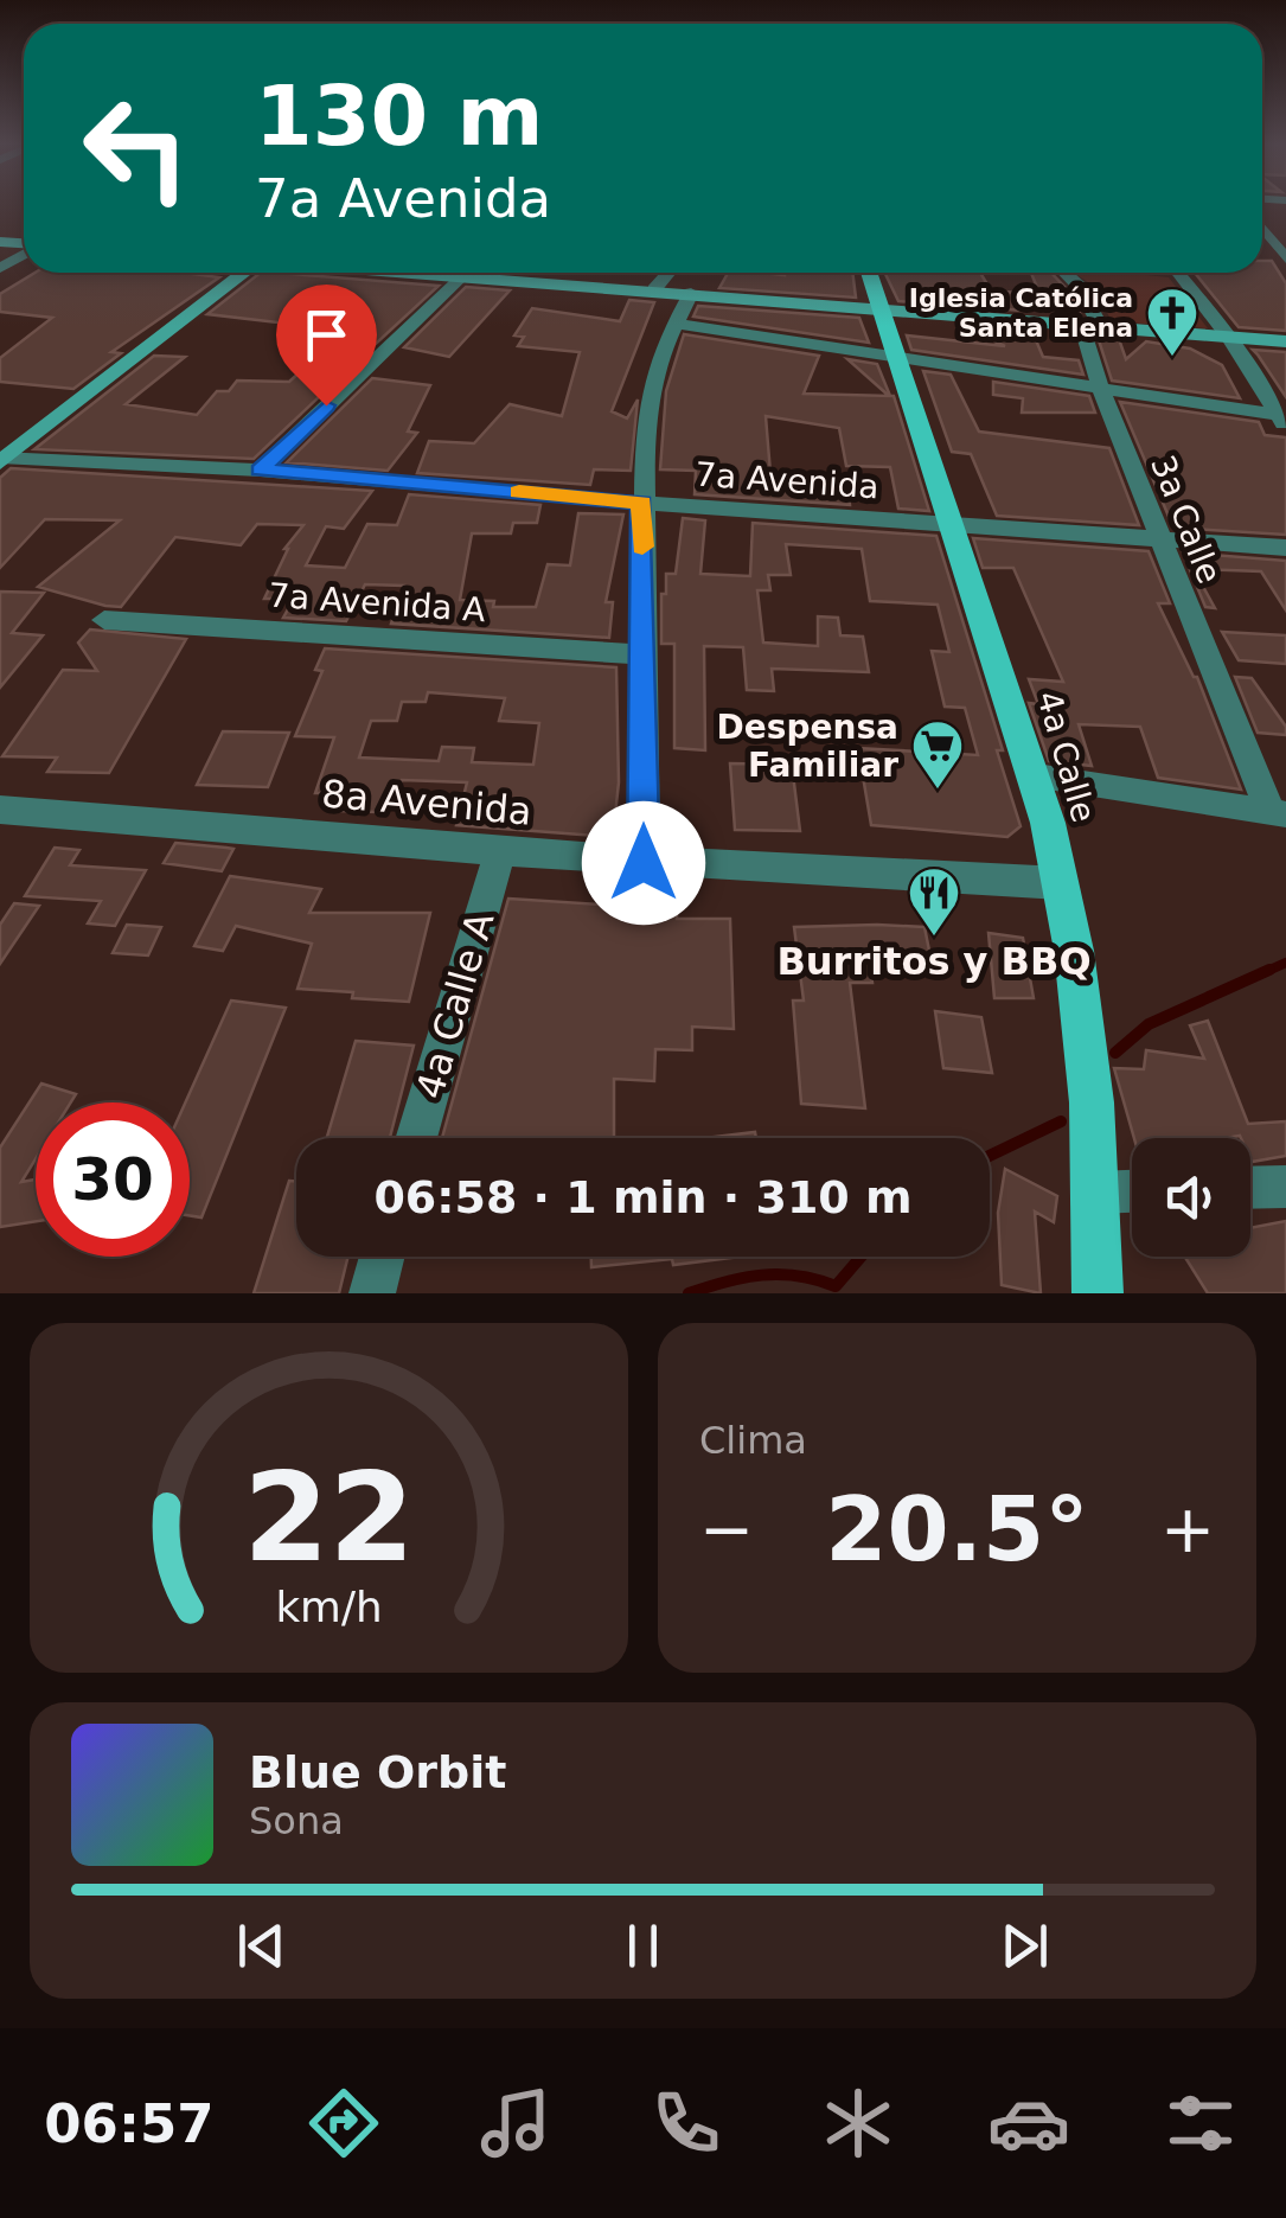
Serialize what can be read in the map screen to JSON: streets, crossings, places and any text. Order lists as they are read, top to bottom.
{
  "streets": {
    "main road": ["4a Calle"],
    "street": [
      "7a Avenida",
      "3a Calle",
      "7a Avenida A",
      "8a Avenida",
      "4a Calle A"
    ]
  },
  "crossings": [
    ["7a Avenida", "3a Calle"],
    ["7a Avenida", "4a Calle"],
    ["4a Calle", "8a Avenida"],
    ["8a Avenida", "4a Calle A"]
  ],
  "places": {
    "church": ["Iglesia Católica Santa Elena"],
    "supermarket": ["Despensa Familiar"],
    "restaurant": ["Burritos y BBQ"]
  },
  "page": {
    "turn": ["130 m", "7a Avenida"],
    "limit": "30",
    "trip": "06:58 · 1 min · 310 m",
    "tile": "Clima",
    "heat": ["−", "20.5°", "+"],
    "song": ["Blue Orbit", "Sona"],
    "tabs": "06:57",
    "gauge": ["22", "km/h"]
  }
}
